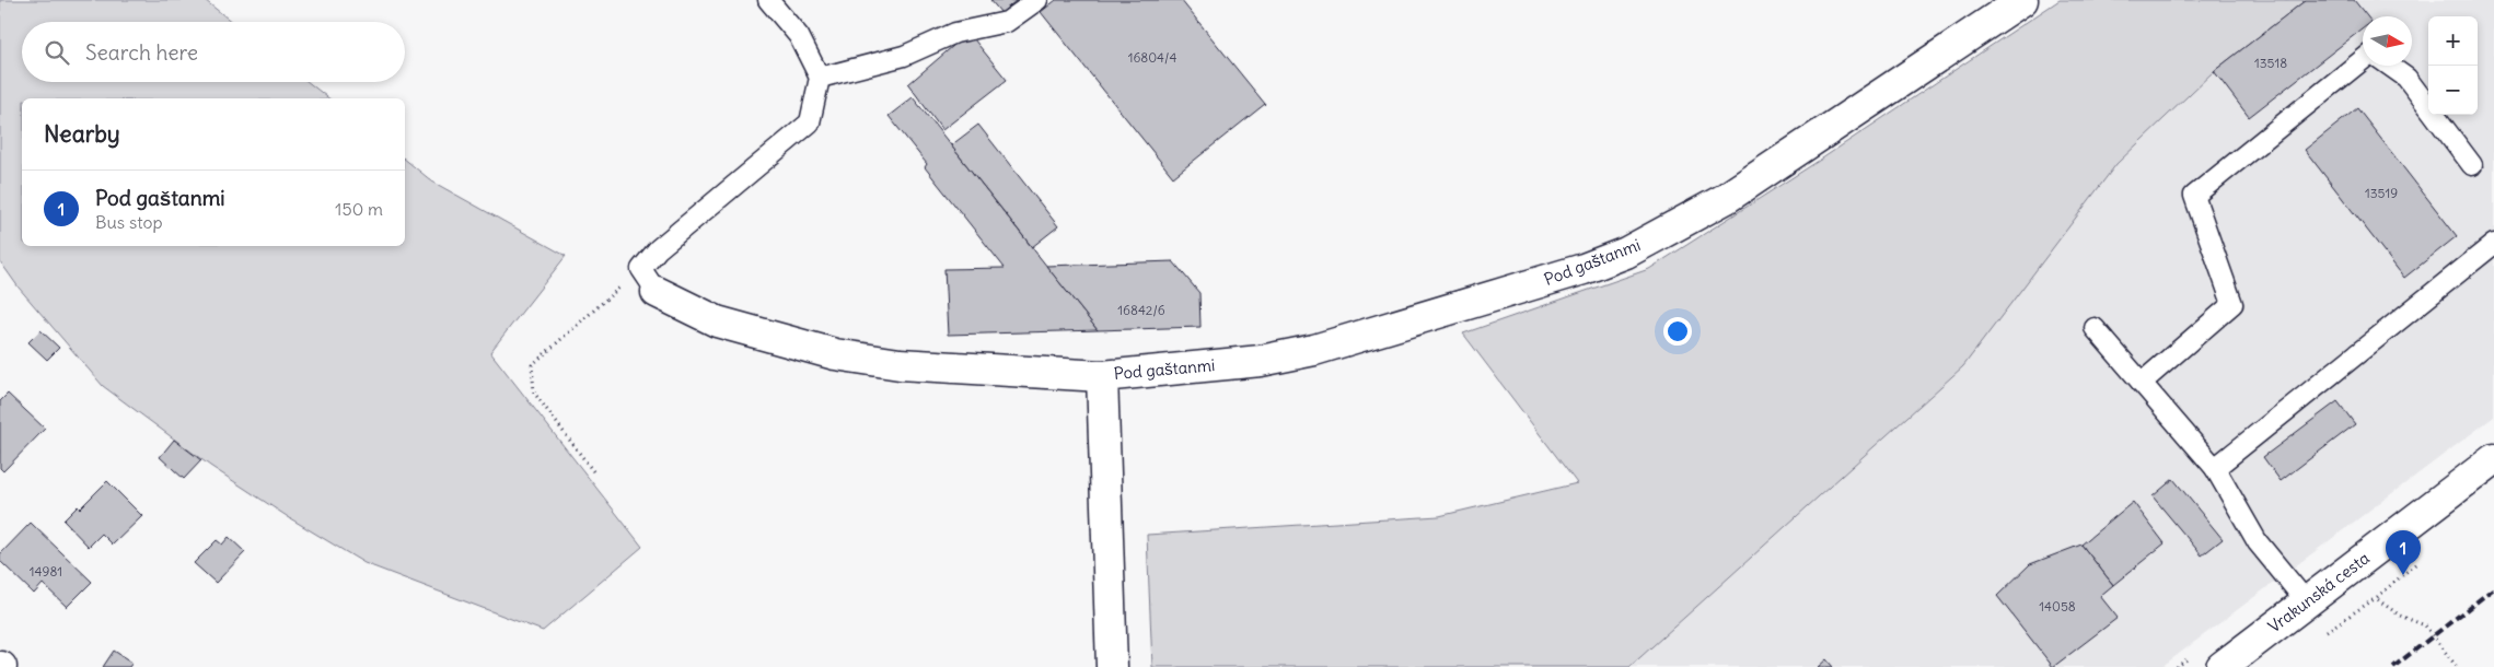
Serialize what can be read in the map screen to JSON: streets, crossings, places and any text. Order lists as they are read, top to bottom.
{
  "streets": {
    "street": ["Pod gaštanmi", "Vrakunská cesta"]
  },
  "house_numbers": [
    "16804/4",
    "13518",
    "13519",
    "16842/6",
    "14981",
    "14058"
  ],
  "north": "right",
  "page": {
    "map_buttons": ["+", "−"],
    "search": "Search here",
    "heading": "Nearby",
    "list": [
      {
        "mark": "1",
        "name": "Pod gaštanmi",
        "note": "Bus stop",
        "value": "150 m"
      }
    ],
    "pins": "1"
  }
}
